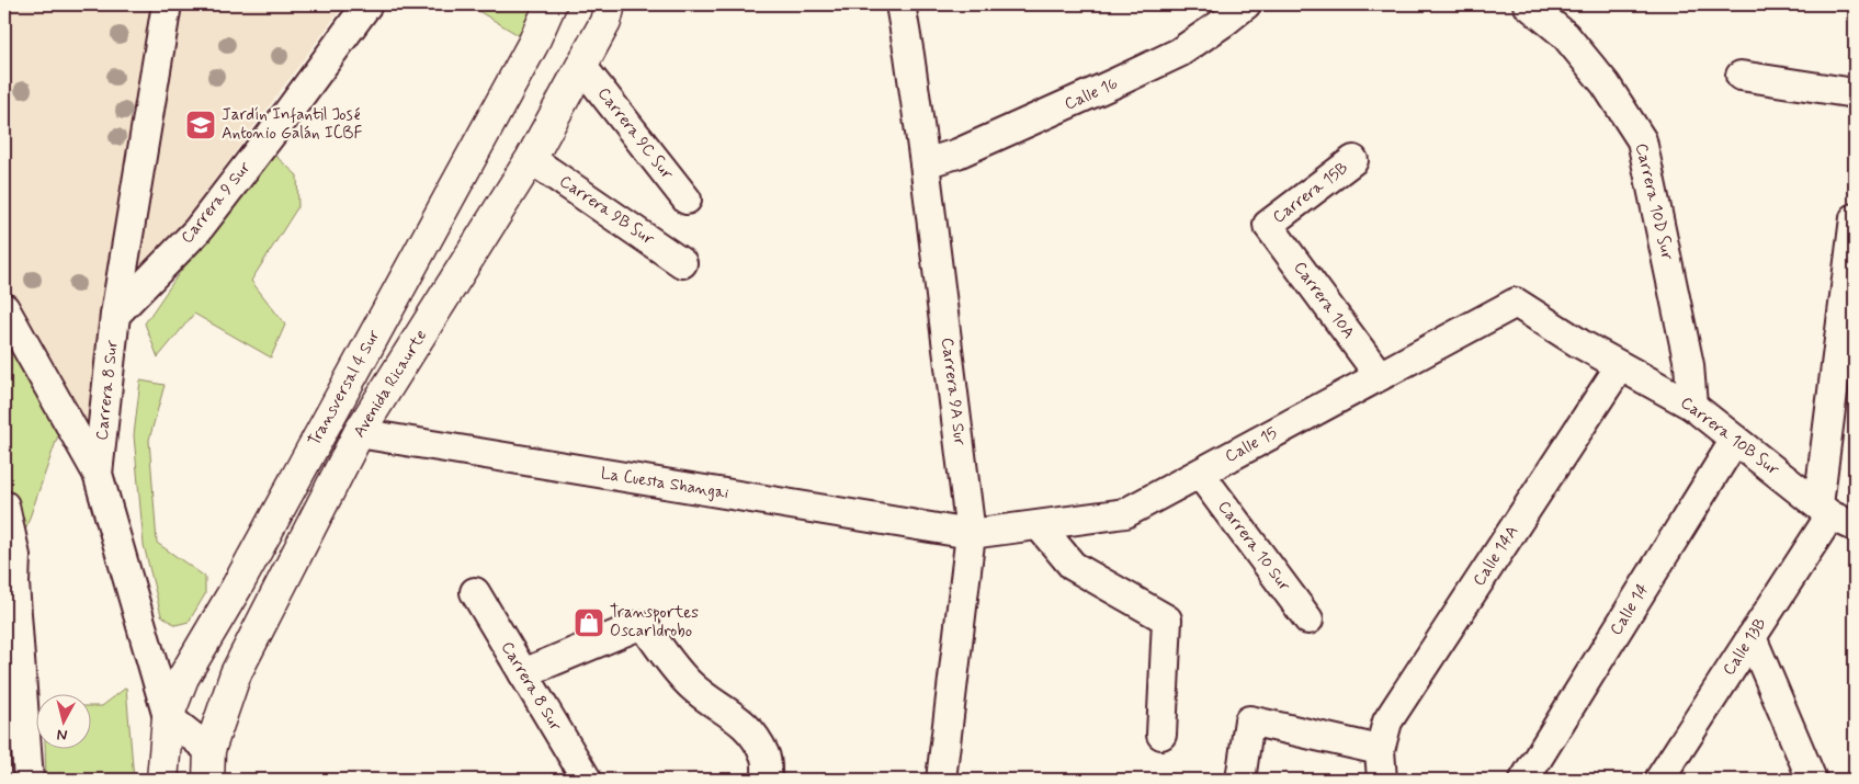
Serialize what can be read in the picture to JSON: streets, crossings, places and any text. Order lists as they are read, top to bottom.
{
  "streets": {
    "main road": ["Avenida Ricaurte", "Transversal 4 Sur"],
    "street": [
      "Calle 16",
      "Carrera 9C Sur",
      "Carrera 15B",
      "Carrera 10D Sur",
      "Carrera 9 Sur",
      "Carrera 9B Sur",
      "Carrera 10A",
      "Carrera 8 Sur",
      "Carrera 9A Sur",
      "Carrera 10B Sur",
      "Calle 15",
      "La Cuesta Shangai",
      "Carrera 10 Sur",
      "Calle 14A",
      "Calle 14",
      "Calle 13B"
    ]
  },
  "crossings": [
    ["Calle 16", "Carrera 9A Sur"],
    ["Carrera 9C Sur", "Avenida Ricaurte"],
    ["Carrera 15B", "Carrera 10A"],
    ["Carrera 10D Sur", "Carrera 10B Sur"],
    ["Carrera 9 Sur", "Carrera 8 Sur"],
    ["Carrera 9B Sur", "Avenida Ricaurte"],
    ["Carrera 10A", "Calle 15"],
    ["Avenida Ricaurte", "La Cuesta Shangai"],
    ["Transversal 4 Sur", "Carrera 8 Sur"],
    ["Carrera 9A Sur", "Calle 15"],
    ["Carrera 9A Sur", "La Cuesta Shangai"],
    ["Carrera 10B Sur", "Calle 15"],
    ["Carrera 10B Sur", "Calle 14A"],
    ["Carrera 10B Sur", "Calle 14"],
    ["Carrera 10B Sur", "Calle 13B"],
    ["Calle 15", "La Cuesta Shangai"],
    ["Calle 15", "Carrera 10 Sur"]
  ],
  "places": {
    "school or university": ["Jardín Infantil José Antonio Galán ICBF"],
    "shop": ["Transportes OscarIdrobo"]
  },
  "north": "bottom"
}
